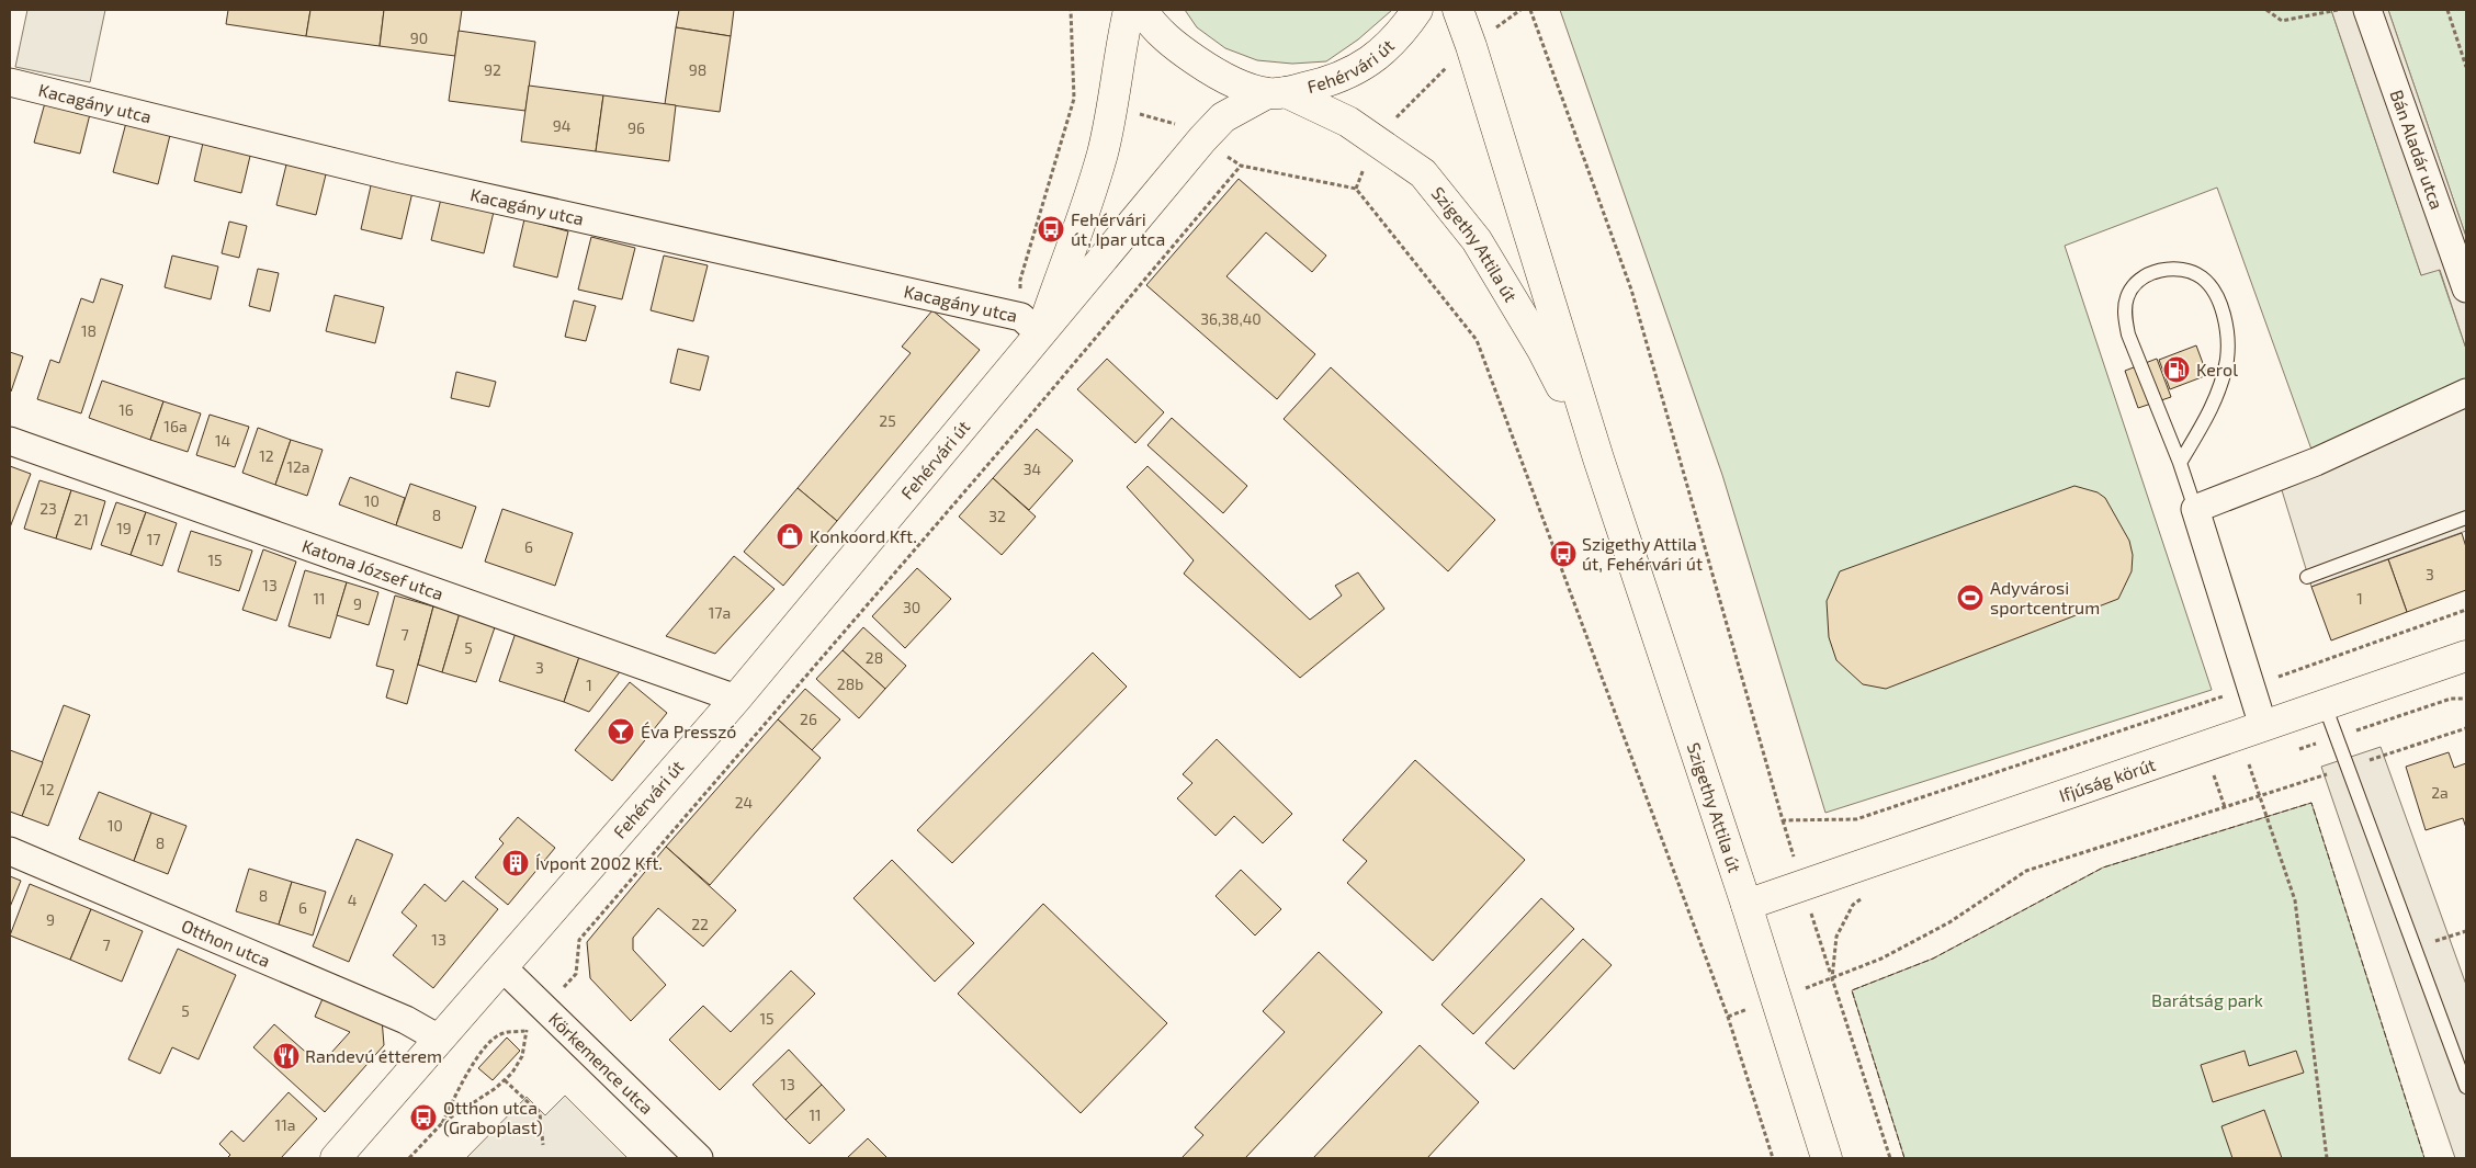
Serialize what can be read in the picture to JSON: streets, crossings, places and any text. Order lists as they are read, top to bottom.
{
  "streets": {
    "street": [
      "Fehérvári út",
      "Kacagány utca",
      "Bán Aladár utca",
      "Szigethy Attila út",
      "Katona József utca",
      "Ifjúság körút",
      "Otthon utca",
      "Körkemence utca"
    ]
  },
  "crossings": [
    ["Fehérvári út", "Kacagány utca"],
    ["Fehérvári út", "Szigethy Attila út"],
    ["Fehérvári út", "Katona József utca"],
    ["Fehérvári út", "Otthon utca"],
    ["Fehérvári út", "Körkemence utca"],
    ["Szigethy Attila út", "Ifjúság körút"]
  ],
  "parks": ["Barátság park"],
  "places": {
    "bus stop": ["Fehérvári út, Ipar utca", "Szigethy Attila út, Fehérvári út", "Otthon utca (Graboplast)"],
    "fuel station": ["Kerol"],
    "shop": ["Konkoord Kft."],
    "sports": ["Adyvárosi sportcentrum"],
    "bar": ["Éva Presszó"],
    "building": ["Ívpont 2002 Kft."],
    "restaurant": ["Randevú étterem"]
  },
  "house_numbers": [
    "90",
    "92",
    "98",
    "94",
    "96",
    "36,38,40",
    "18",
    "16",
    "25",
    "16a",
    "14",
    "12",
    "12a",
    "34",
    "10",
    "23",
    "8",
    "32",
    "21",
    "19",
    "17",
    "6",
    "15",
    "3",
    "13",
    "11",
    "1",
    "9",
    "30",
    "17a",
    "7",
    "5",
    "28",
    "3",
    "28b",
    "1",
    "26",
    "12",
    "2a",
    "24",
    "10",
    "8",
    "8",
    "4",
    "6",
    "9",
    "22",
    "13",
    "7",
    "5",
    "15",
    "13",
    "11",
    "11a"
  ]
}
